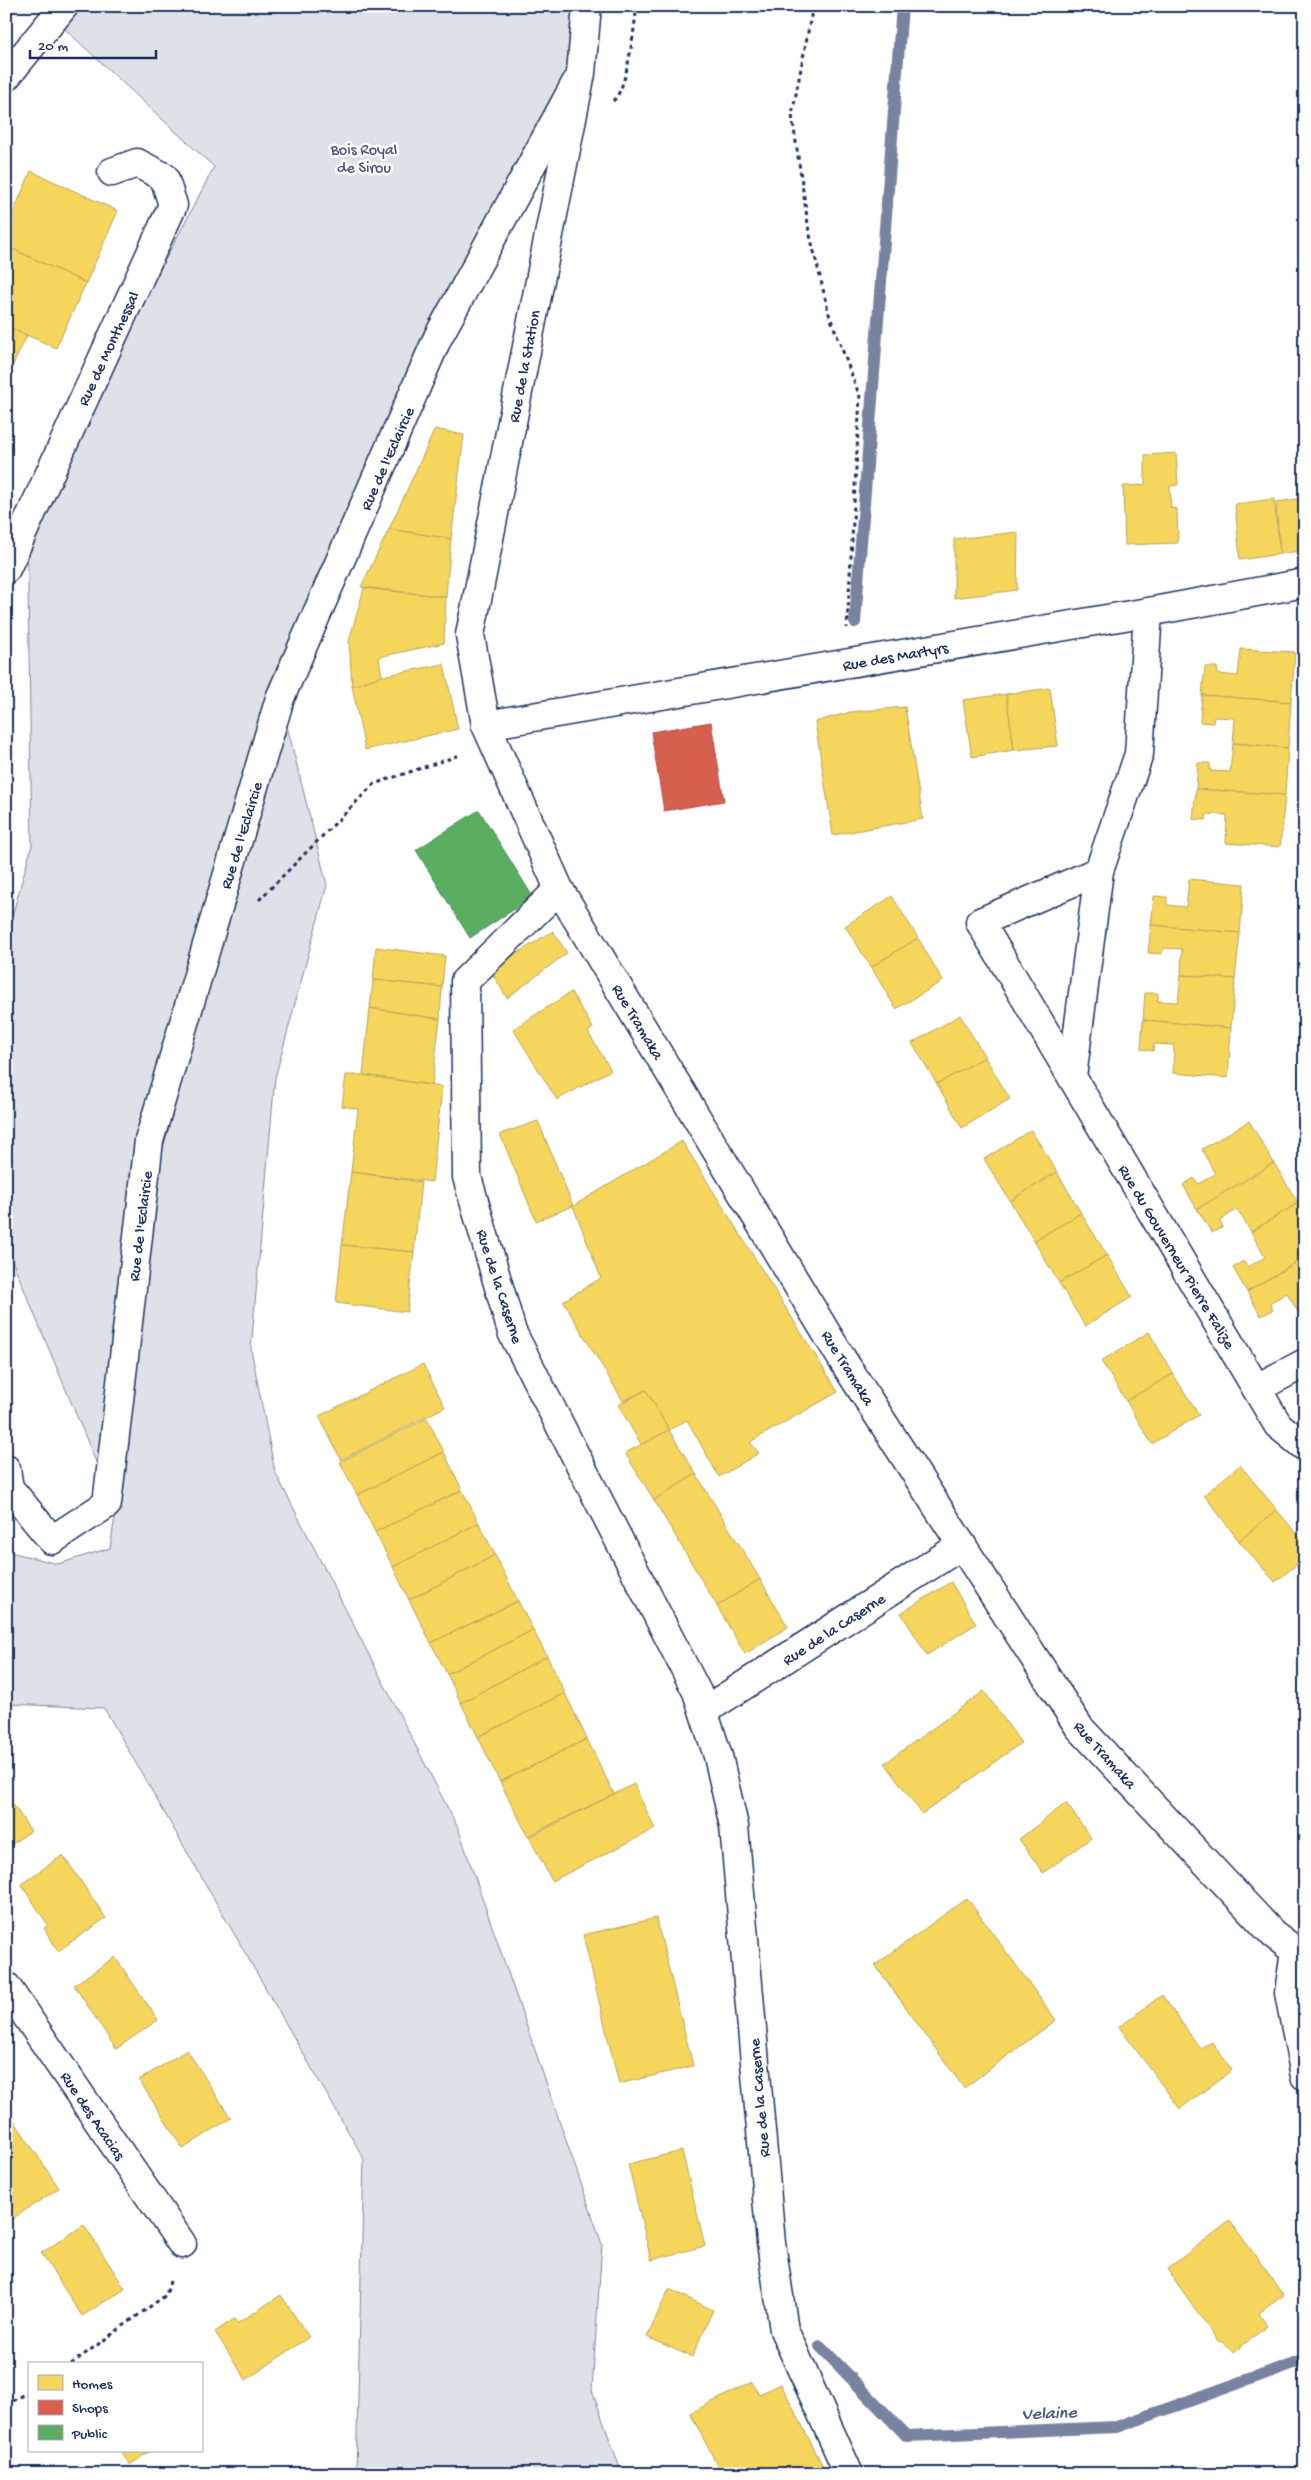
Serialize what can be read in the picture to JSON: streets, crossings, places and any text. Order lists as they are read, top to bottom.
{
  "streets": {
    "street": [
      "Rue de Monthessal",
      "Rue de la Station",
      "Rue de l'Eclaircie",
      "Rue des Martyrs",
      "Rue Tramaka",
      "Rue du Gouverneur Pierre Falize",
      "Rue de la Caserne",
      "Rue des Acacias"
    ]
  },
  "crossings": [
    ["Rue de la Station", "Rue de l'Eclaircie"],
    ["Rue de la Station", "Rue des Martyrs"],
    ["Rue de la Station", "Rue Tramaka"],
    ["Rue des Martyrs", "Rue Tramaka"],
    ["Rue Tramaka", "Rue de la Caserne"]
  ],
  "water": ["Velaine"],
  "parks": ["Bois Royal de Sirou"],
  "legend": ["Homes", "Shops", "Public"],
  "scale_bar": "20 m"
}
